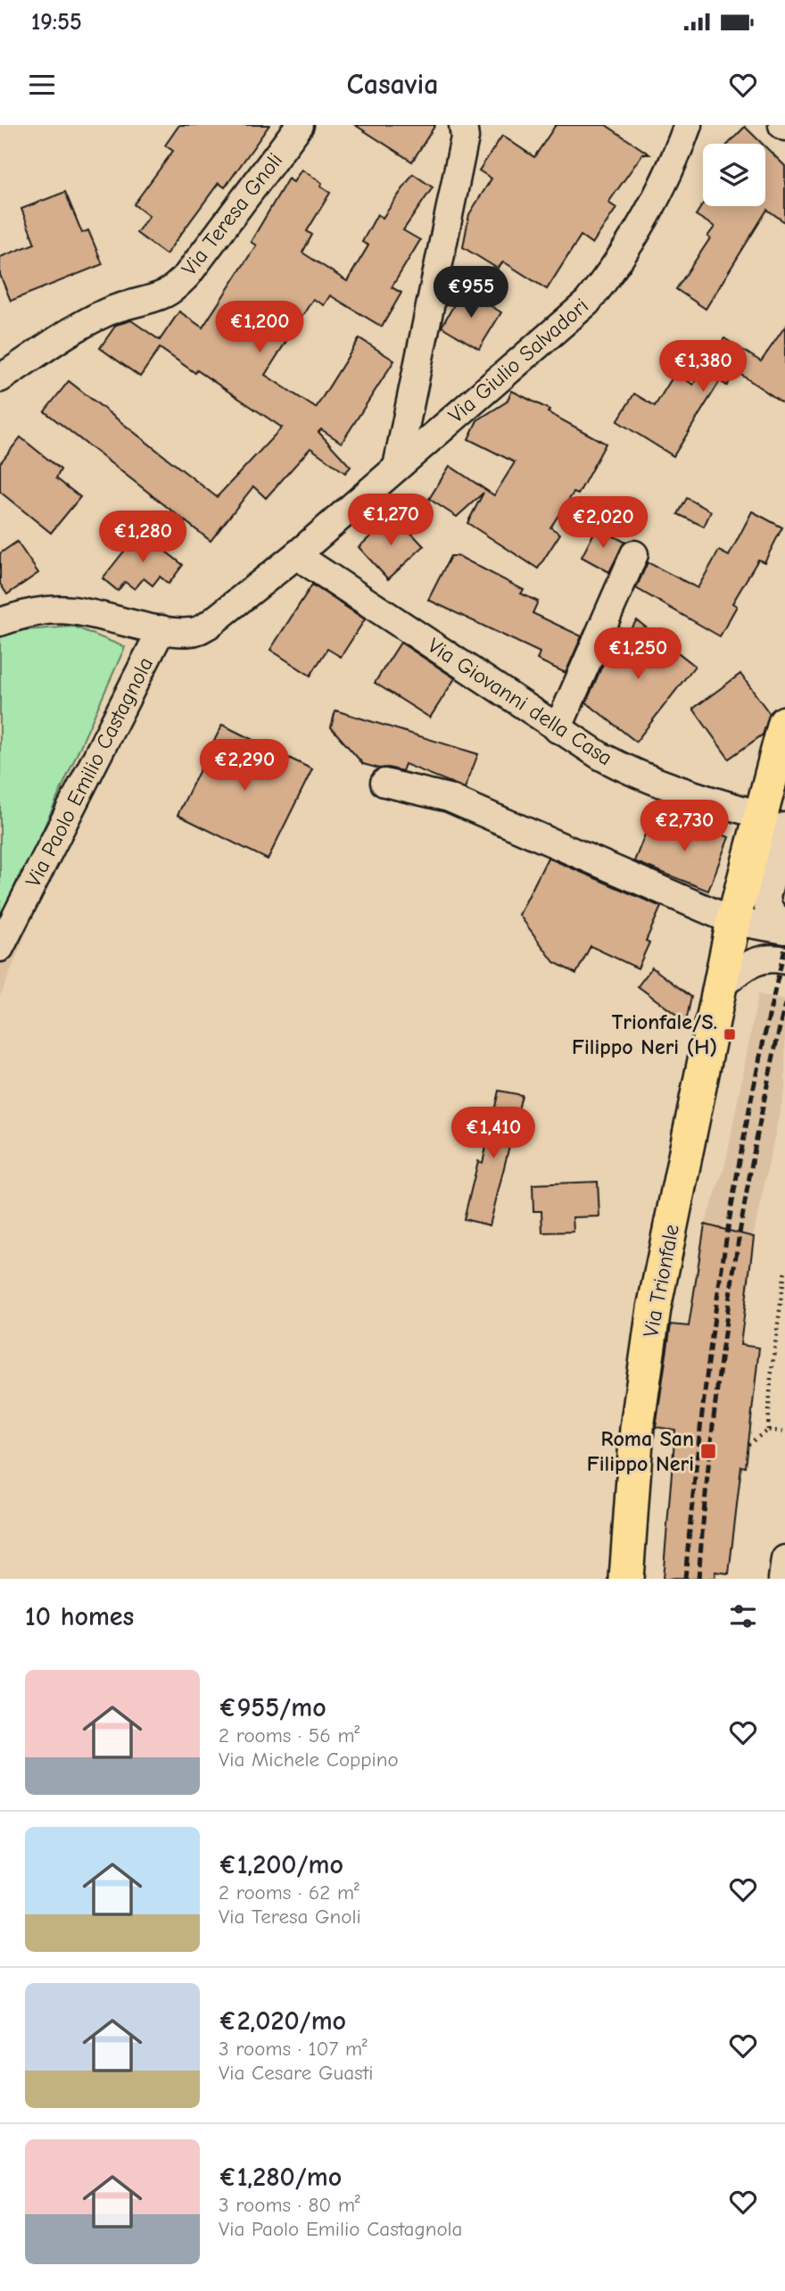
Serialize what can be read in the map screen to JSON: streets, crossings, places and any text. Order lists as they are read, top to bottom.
{
  "streets": {
    "main road": ["Via Trionfale"],
    "street": [
      "Via Teresa Gnoli",
      "Via Giulio Salvadori",
      "Via Giovanni della Casa",
      "Via Paolo Emilio Castagnola"
    ]
  },
  "crossings": [
    ["Via Giulio Salvadori", "Via Giovanni della Casa"],
    ["Via Giulio Salvadori", "Via Paolo Emilio Castagnola"],
    ["Via Giovanni della Casa", "Via Paolo Emilio Castagnola"],
    ["Via Giovanni della Casa", "Via Trionfale"]
  ],
  "places": {
    "transit": ["Trionfale/S. Filippo Neri (H)", "Roma San Filippo Neri"]
  },
  "page": {
    "status": "19:55",
    "header": "Casavia",
    "price": [
      "€955",
      "€1,200",
      "€1,380",
      "€1,270",
      "€2,020",
      "€1,280",
      "€1,250",
      "€2,290",
      "€2,730",
      "€1,410"
    ],
    "heading": "10 homes",
    "list": [
      {
        "name": "€955/mo",
        "note": "2 rooms · 56 m² · Via Michele Coppino"
      },
      {
        "name": "€1,200/mo",
        "note": "2 rooms · 62 m² · Via Teresa Gnoli"
      },
      {
        "name": "€2,020/mo",
        "note": "3 rooms · 107 m² · Via Cesare Guasti"
      },
      {
        "name": "€1,280/mo",
        "note": "3 rooms · 80 m² · Via Paolo Emilio Castagnola"
      }
    ]
  }
}
